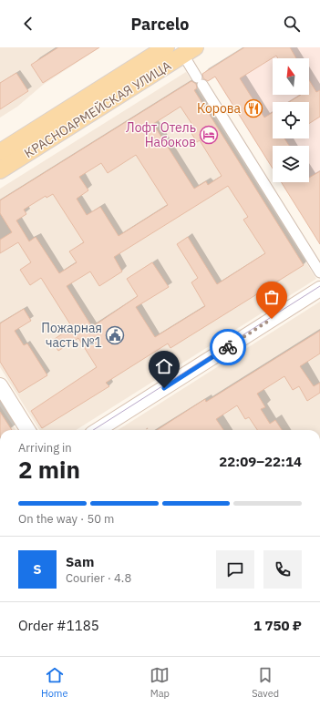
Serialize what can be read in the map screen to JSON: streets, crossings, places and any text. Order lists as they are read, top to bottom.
{
  "streets": {
    "main road": ["КРАСНОАРМЕЙСКАЯ УЛИЦА"]
  },
  "places": {
    "restaurant": ["Корова"],
    "hotel": ["Лофт Отель Набоков"],
    "public building": ["Пожарная часть №1"]
  },
  "north": "top",
  "page": {
    "header": "Parcelo",
    "heading": ["2 min", "Arriving in", "22:09–22:14"],
    "panel": [
      "Sam",
      "Courier · 4.8",
      "Order #1185",
      "1 750 ₽"
    ],
    "bar": "On the way · 50 m",
    "round": "S",
    "tabs": ["Home", "Map", "Saved"]
  }
}
